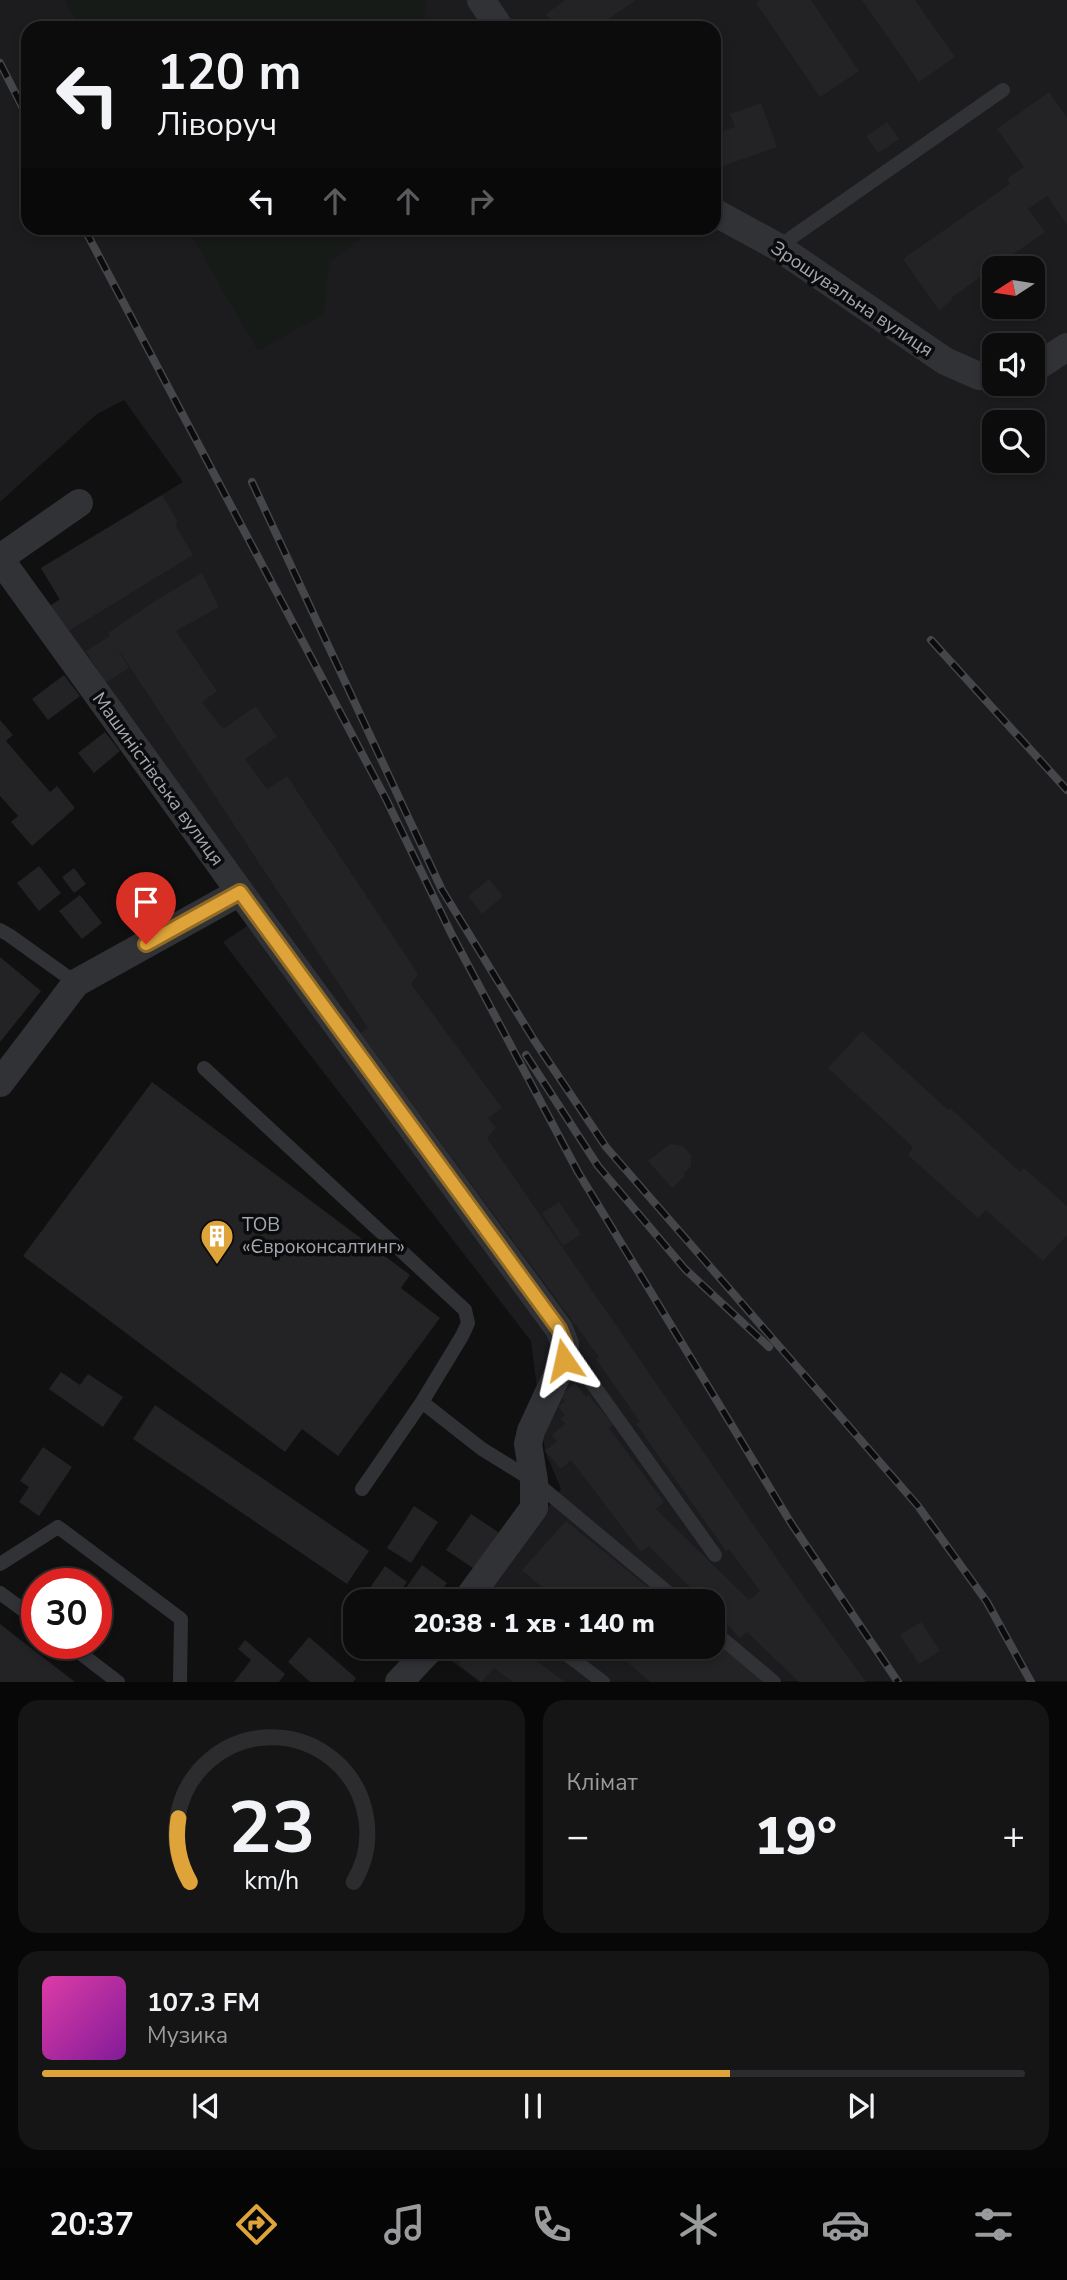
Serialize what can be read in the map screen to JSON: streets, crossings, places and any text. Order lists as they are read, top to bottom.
{
  "streets": {
    "street": ["Зрошувальна вулиця", "Машиністівська вулиця"]
  },
  "places": {
    "building": ["ТОВ «Євроконсалтинг»"]
  },
  "north": "left",
  "page": {
    "turn": ["120 m", "Ліворуч"],
    "limit": "30",
    "trip": "20:38 · 1 хв · 140 m",
    "tile": "Клімат",
    "heat": ["−", "19°", "+"],
    "song": ["107.3 FM", "Музика"],
    "tabs": "20:37",
    "gauge": ["23", "km/h"]
  }
}
